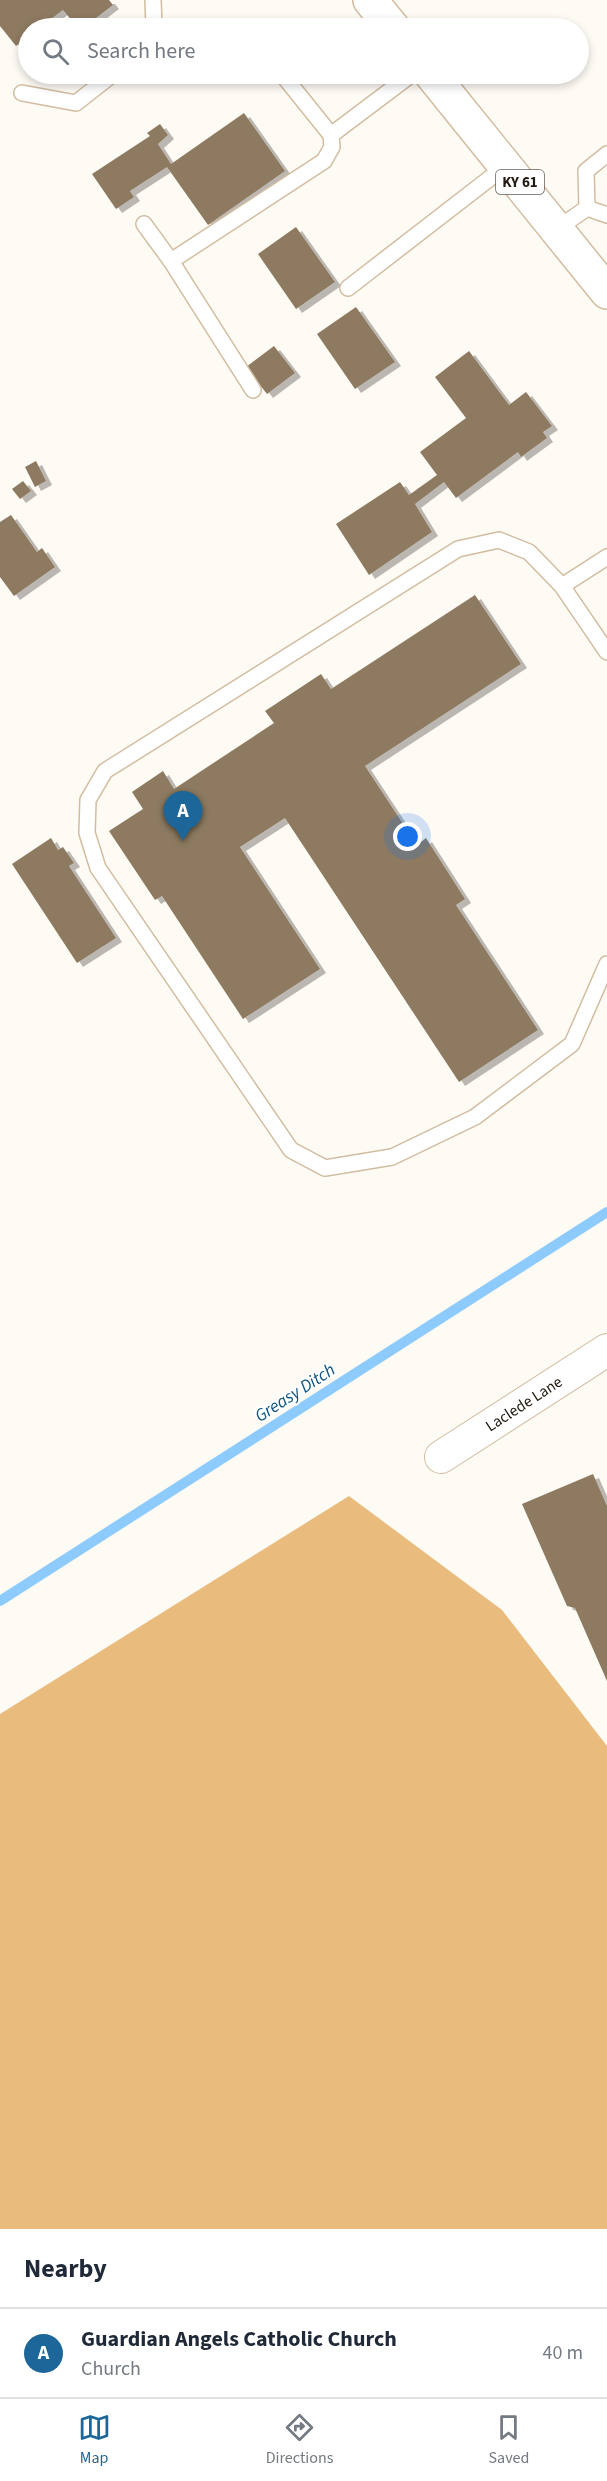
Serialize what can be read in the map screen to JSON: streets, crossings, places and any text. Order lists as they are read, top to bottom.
{
  "streets": {
    "main road": ["KY 61"],
    "street": ["Laclede Lane"]
  },
  "water": ["Greasy Ditch"],
  "page": {
    "search": "Search here",
    "pins": "A",
    "heading": "Nearby",
    "list": [
      {
        "mark": "A",
        "name": "Guardian Angels Catholic Church",
        "note": "Church",
        "value": "40 m"
      }
    ],
    "nav": ["Map", "Directions", "Saved"]
  }
}
